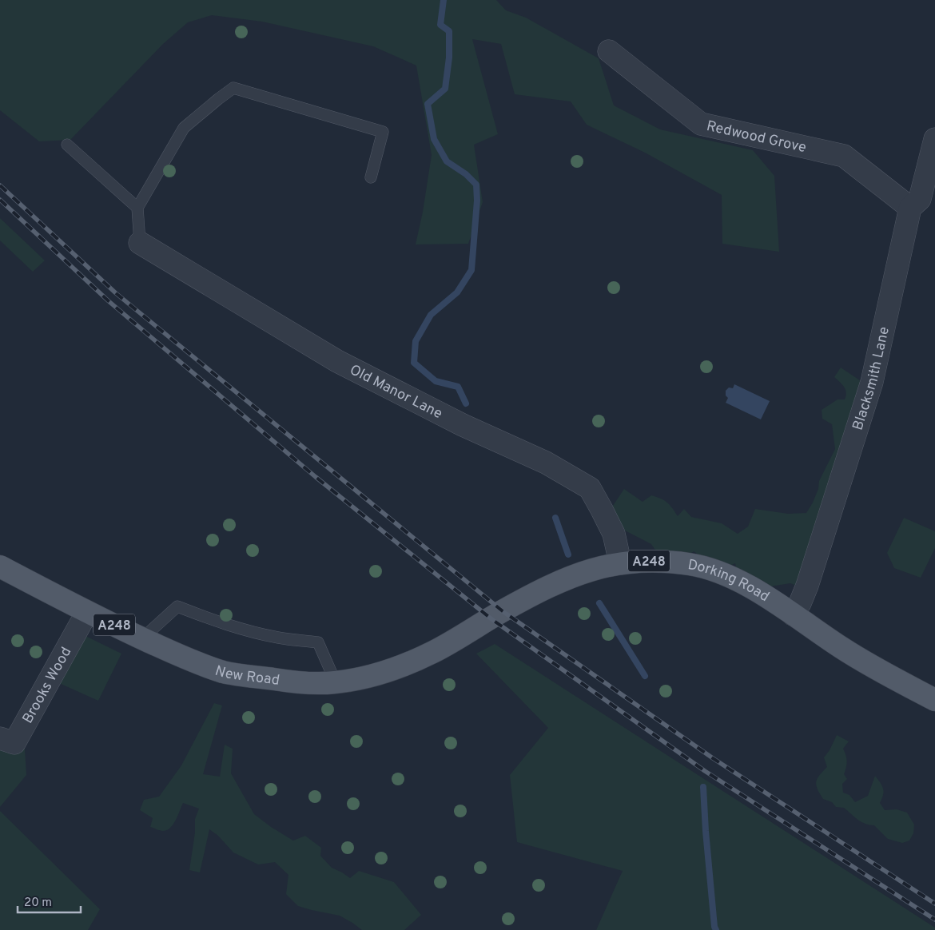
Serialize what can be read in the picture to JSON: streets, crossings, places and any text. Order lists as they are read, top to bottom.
{
  "streets": {
    "main road": ["A248", "Dorking Road", "New Road"],
    "street": [
      "Redwood Grove",
      "Blacksmith Lane",
      "Old Manor Lane",
      "Brooks Wood"
    ]
  },
  "crossings": [
    ["Redwood Grove", "Blacksmith Lane"],
    ["Blacksmith Lane", "Dorking Road"],
    ["Old Manor Lane", "Dorking Road"],
    ["Dorking Road", "New Road"],
    ["New Road", "Brooks Wood"]
  ],
  "scale_bar": "20 m"
}
